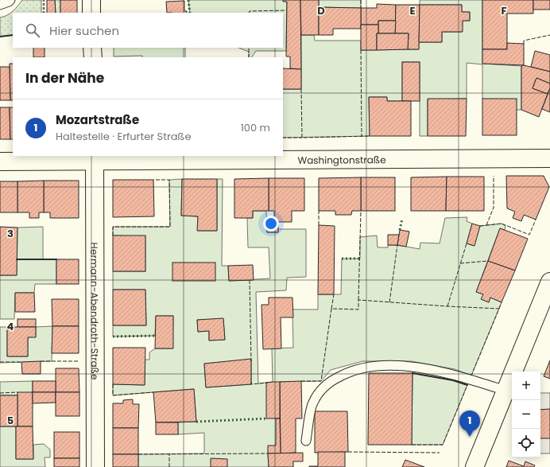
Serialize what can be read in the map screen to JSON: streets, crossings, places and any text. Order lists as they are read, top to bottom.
{
  "streets": {
    "street": ["Washingtonstraße", "Hermann-Abendroth-Straße"]
  },
  "crossings": [
    ["Washingtonstraße", "Hermann-Abendroth-Straße"]
  ],
  "page": {
    "search": "Hier suchen",
    "heading": "In der Nähe",
    "list": [
      {
        "mark": "1",
        "name": "Mozartstraße",
        "note": "Haltestelle · Erfurter Straße",
        "value": "100 m"
      }
    ],
    "map_buttons": ["+", "−"],
    "pins": "1"
  },
  "grid": {
    "columns": ["D", "E", "F"],
    "rows": ["3", "4", "5"]
  }
}
